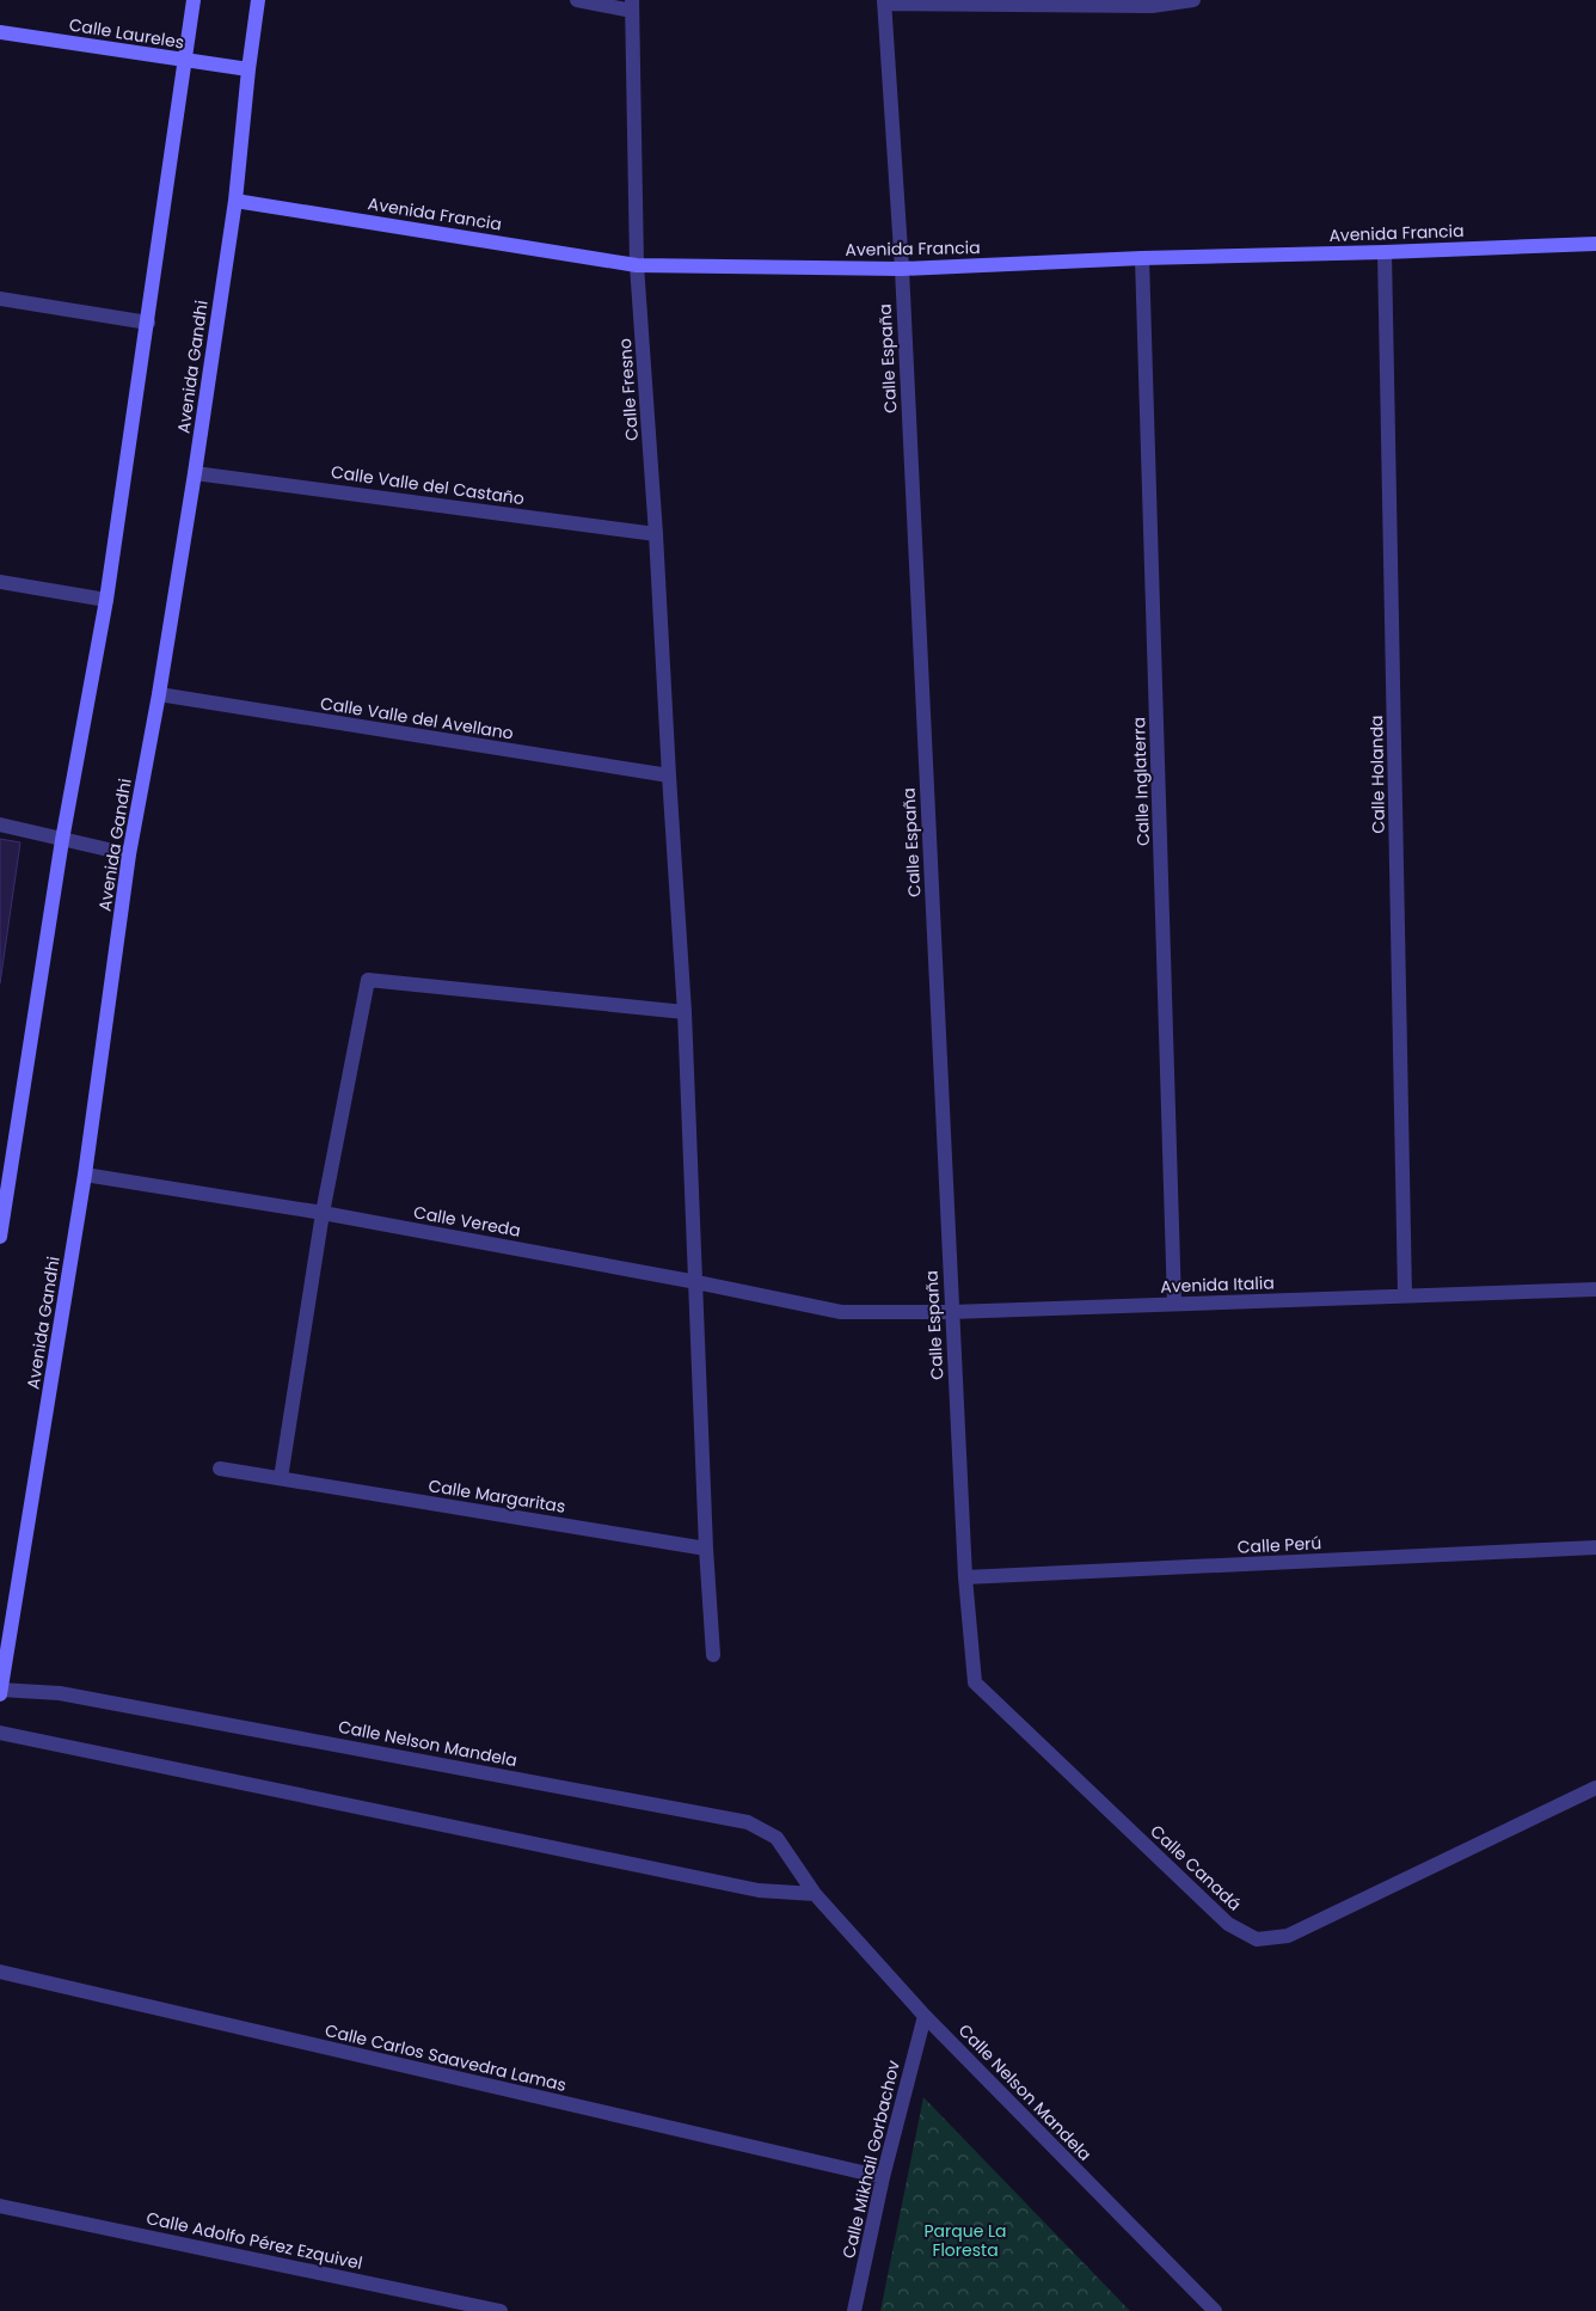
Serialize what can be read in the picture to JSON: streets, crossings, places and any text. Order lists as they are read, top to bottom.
{
  "streets": {
    "street": [
      "Calle Laureles",
      "Avenida Francia",
      "Calle España",
      "Avenida Gandhi",
      "Calle Fresno",
      "Calle Valle del Castaño",
      "Calle Valle del Avellano",
      "Calle Holanda",
      "Calle Inglaterra",
      "Calle Vereda",
      "Avenida Italia",
      "Calle Margaritas",
      "Calle Perú",
      "Calle Nelson Mandela",
      "Calle Canadá",
      "Calle Carlos Saavedra Lamas",
      "Calle Mikhail Gorbachov",
      "Calle Adolfo Pérez Ezquivel"
    ]
  },
  "crossings": [
    ["Calle Laureles", "Avenida Gandhi"],
    ["Avenida Francia", "Calle España"],
    ["Avenida Francia", "Avenida Gandhi"],
    ["Avenida Francia", "Calle Fresno"],
    ["Avenida Francia", "Calle Holanda"],
    ["Avenida Francia", "Calle Inglaterra"],
    ["Calle España", "Avenida Italia"],
    ["Calle España", "Calle Perú"],
    ["Calle España", "Calle Canadá"],
    ["Avenida Gandhi", "Calle Valle del Castaño"],
    ["Avenida Gandhi", "Calle Valle del Avellano"],
    ["Avenida Gandhi", "Calle Vereda"],
    ["Avenida Gandhi", "Calle Nelson Mandela"],
    ["Calle Fresno", "Calle Valle del Castaño"],
    ["Calle Fresno", "Calle Valle del Avellano"],
    ["Calle Fresno", "Calle Vereda"],
    ["Calle Fresno", "Calle Margaritas"],
    ["Calle Holanda", "Avenida Italia"],
    ["Calle Inglaterra", "Avenida Italia"],
    ["Calle Vereda", "Avenida Italia"],
    ["Calle Nelson Mandela", "Calle Mikhail Gorbachov"],
    ["Calle Carlos Saavedra Lamas", "Calle Mikhail Gorbachov"]
  ],
  "parks": ["Parque La Floresta"]
}
